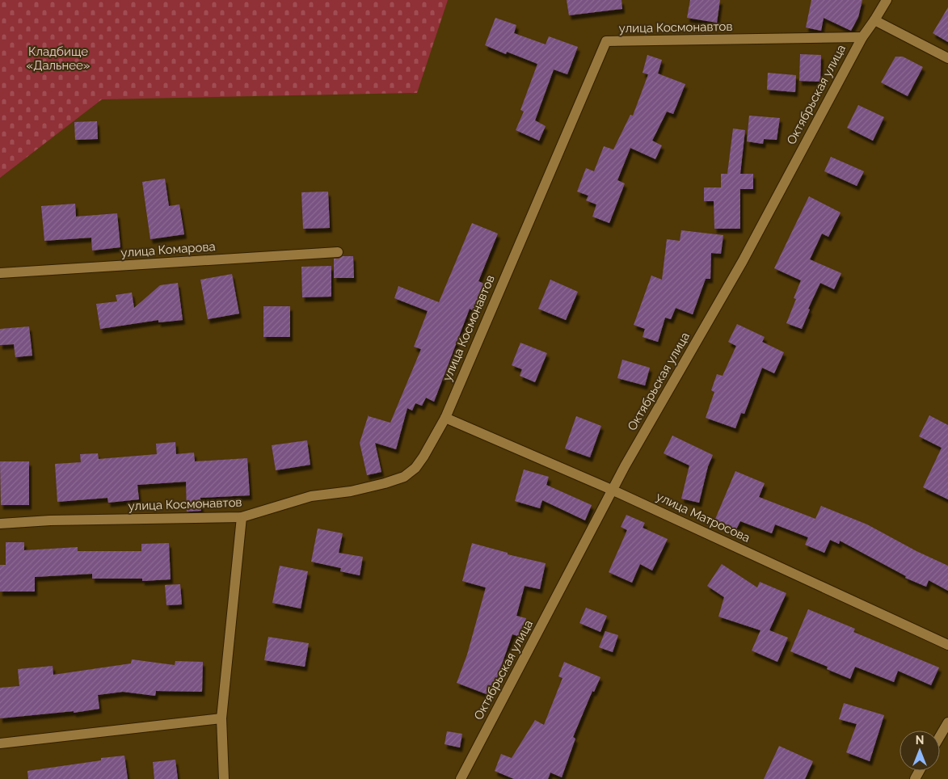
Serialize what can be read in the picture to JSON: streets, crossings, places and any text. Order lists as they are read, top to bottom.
{
  "streets": {
    "street": [
      "улица Космонавтов",
      "Октябрьская улица",
      "улица Комарова",
      "улица Матросова"
    ]
  },
  "crossings": [
    ["улица Космонавтов", "Октябрьская улица"],
    ["улица Космонавтов", "улица Матросова"],
    ["Октябрьская улица", "улица Матросова"]
  ],
  "parks": ["Кладбище «Дальнее»"],
  "north": "top"
}
